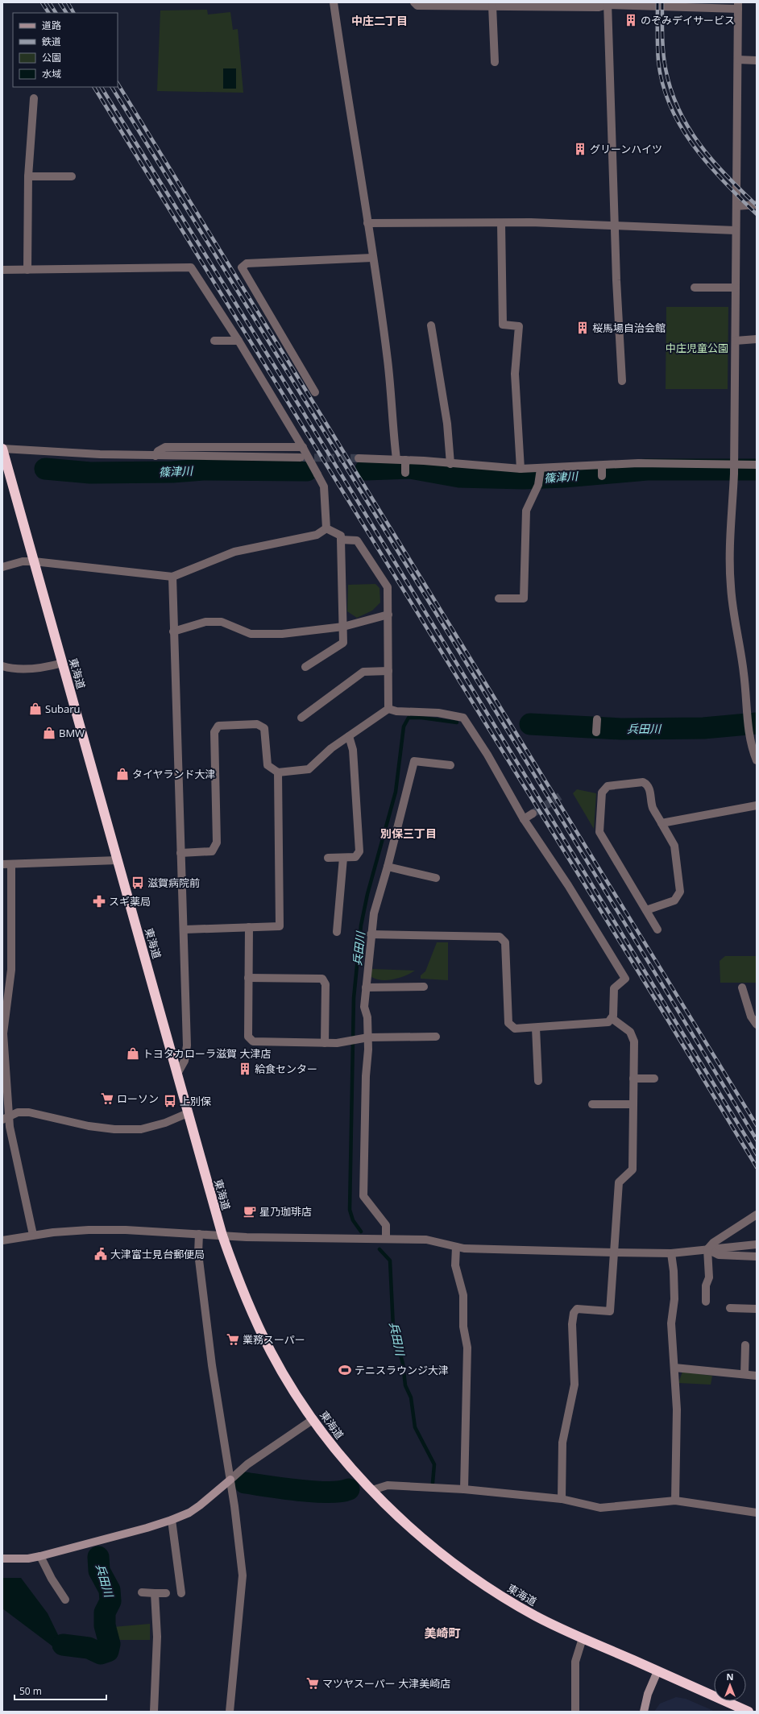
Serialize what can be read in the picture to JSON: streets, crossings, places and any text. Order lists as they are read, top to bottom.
{
  "streets": {
    "highway": ["東海道"]
  },
  "districts": ["中庄二丁目", "別保三丁目", "美崎町"],
  "water": ["篠津川", "兵田川"],
  "parks": ["中庄児童公園"],
  "places": {
    "building": [
      "のぞみデイサービス",
      "グリーンハイツ",
      "桜馬場自治会館",
      "給食センター"
    ],
    "shop": [
      "Subaru",
      "BMW",
      "タイヤランド大津",
      "トヨタカローラ滋賀 大津店"
    ],
    "bus stop": ["滋賀病院前", "上別保"],
    "pharmacy": ["スギ薬局"],
    "supermarket": ["ローソン", "業務スーパー", "マツヤスーパー 大津美崎店"],
    "cafe": ["星乃珈琲店"],
    "public building": ["大津富士見台郵便局"],
    "sports": ["テニスラウンジ大津"]
  },
  "legend": [
    "道路",
    "鉄道",
    "公園",
    "水域"
  ],
  "scale_bar": "50 m",
  "north": "top"
}
